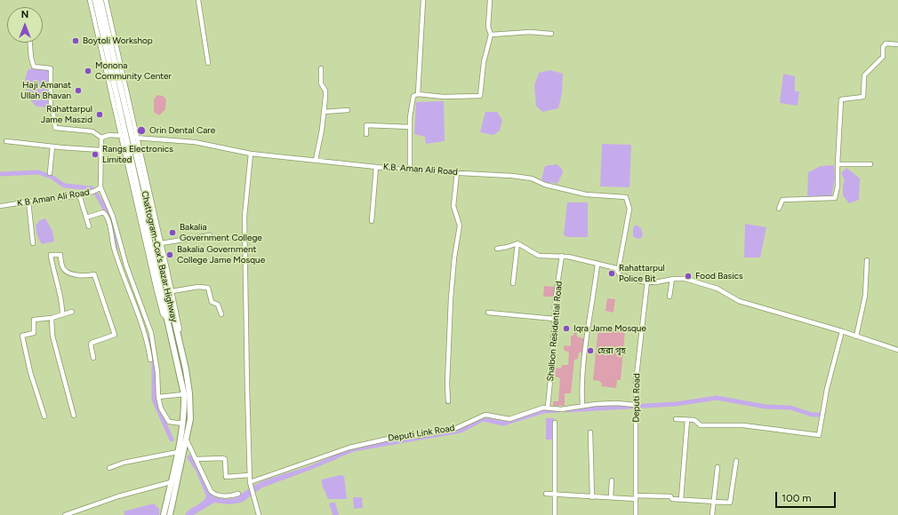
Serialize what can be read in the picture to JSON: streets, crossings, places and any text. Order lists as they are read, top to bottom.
{
  "streets": {
    "highway": ["Chattogram-Cox's Bazar Highway"],
    "street": [
      "K.B. Aman Ali Road",
      "K B Aman Ali Road",
      "Shalbon Residential Road",
      "Deputi Road",
      "Deputi Link Road"
    ]
  },
  "crossings": [
    ["Deputi Road", "Deputi Link Road"]
  ],
  "places": [
    "Boytoli Workshop",
    "Monona Community Center",
    "Haji Amanat Ullah Bhavan",
    "Rahattarpul Jame Maszid",
    "Orin Dental Care",
    "Rangs Electronics Limited",
    "Bakalia Government College",
    "Bakalia Government College Jame Mosque",
    "Rahattarpul Police Bit",
    "Food Basics",
    "Iqra Jame Mosque",
    "হেরা গৃহ"
  ],
  "scale_bar": "100 m",
  "north": "top"
}
